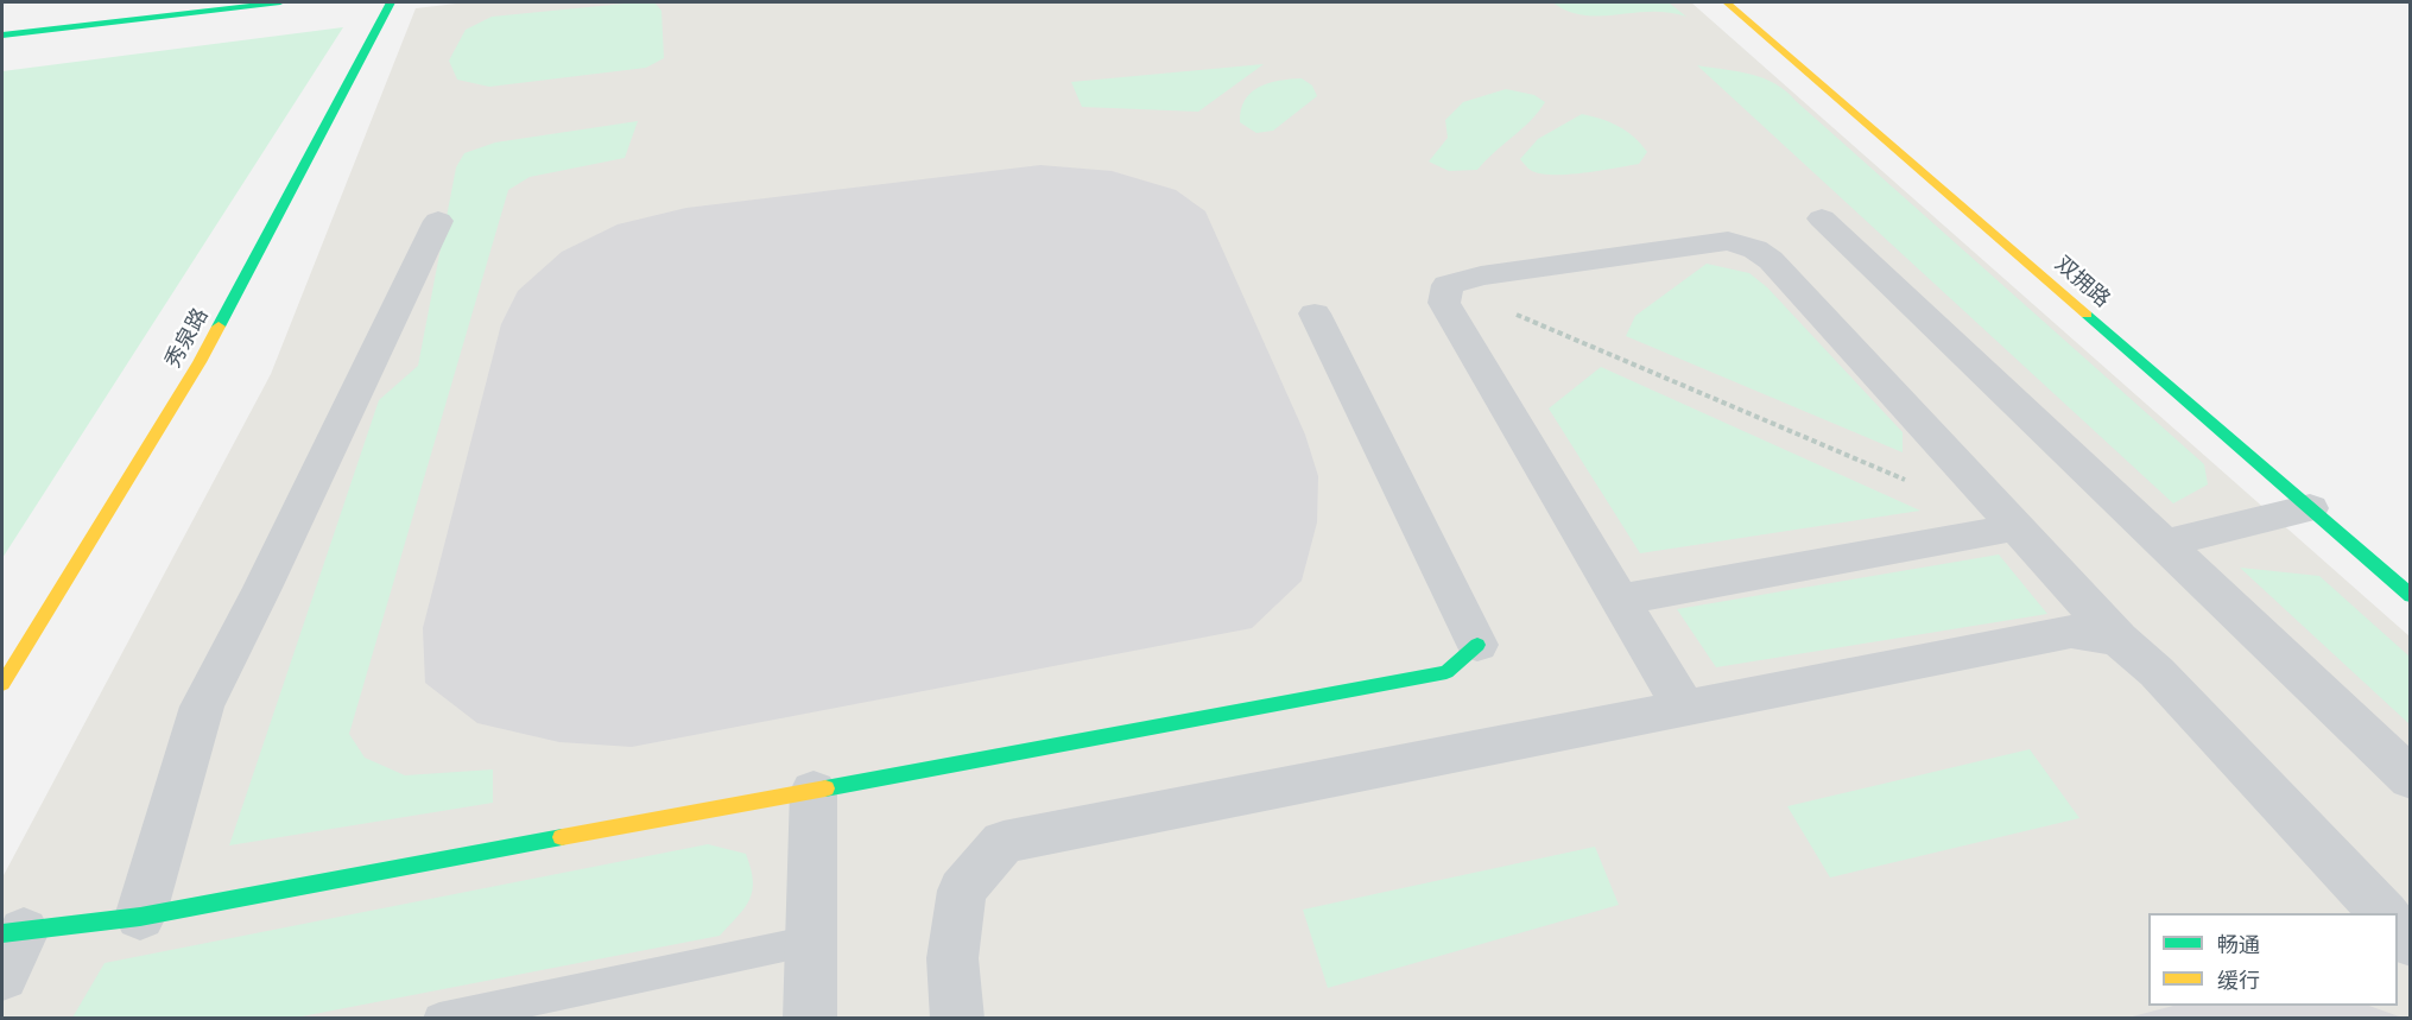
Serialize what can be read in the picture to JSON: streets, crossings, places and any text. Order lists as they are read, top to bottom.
{
  "streets": {
    "street": ["双拥路", "秀泉路"]
  },
  "legend": ["畅通", "缓行"]
}
